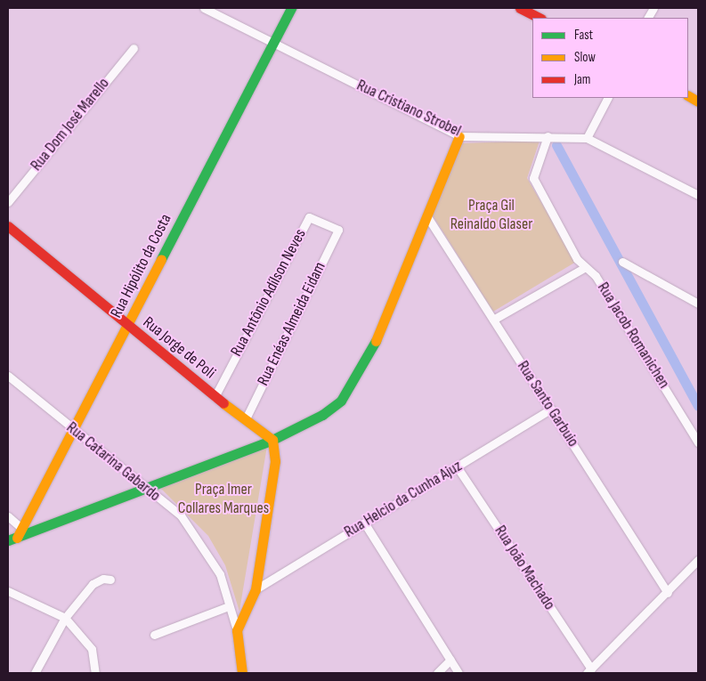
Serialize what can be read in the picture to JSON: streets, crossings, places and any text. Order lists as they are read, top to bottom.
{
  "streets": {
    "street": [
      "Rua Cristiano Strobel",
      "Rua Dom José Marello",
      "Rua Hipólito da Costa",
      "Rua Antônio Adílson Neves",
      "Rua Enéas Almeida Eidam",
      "Rua Jacob Romanichen",
      "Rua Jorge de Poli",
      "Rua Santo Garbuio",
      "Rua Catarina Gabardo",
      "Rua Helcio da Cunha Ajuz",
      "Rua João Machado"
    ]
  },
  "crossings": [
    ["Rua Cristiano Strobel", "Rua Hipólito da Costa"],
    ["Rua Cristiano Strobel", "Rua Jacob Romanichen"],
    ["Rua Hipólito da Costa", "Rua Jorge de Poli"],
    ["Rua Hipólito da Costa", "Rua Catarina Gabardo"],
    ["Rua Antônio Adílson Neves", "Rua Enéas Almeida Eidam"],
    ["Rua Antônio Adílson Neves", "Rua Jorge de Poli"],
    ["Rua Enéas Almeida Eidam", "Rua Jorge de Poli"],
    ["Rua Santo Garbuio", "Rua Helcio da Cunha Ajuz"],
    ["Rua Helcio da Cunha Ajuz", "Rua João Machado"]
  ],
  "parks": ["Praça Gil Reinaldo Glaser", "Praça Imer Collares Marques"],
  "legend": ["Fast", "Slow", "Jam"]
}
